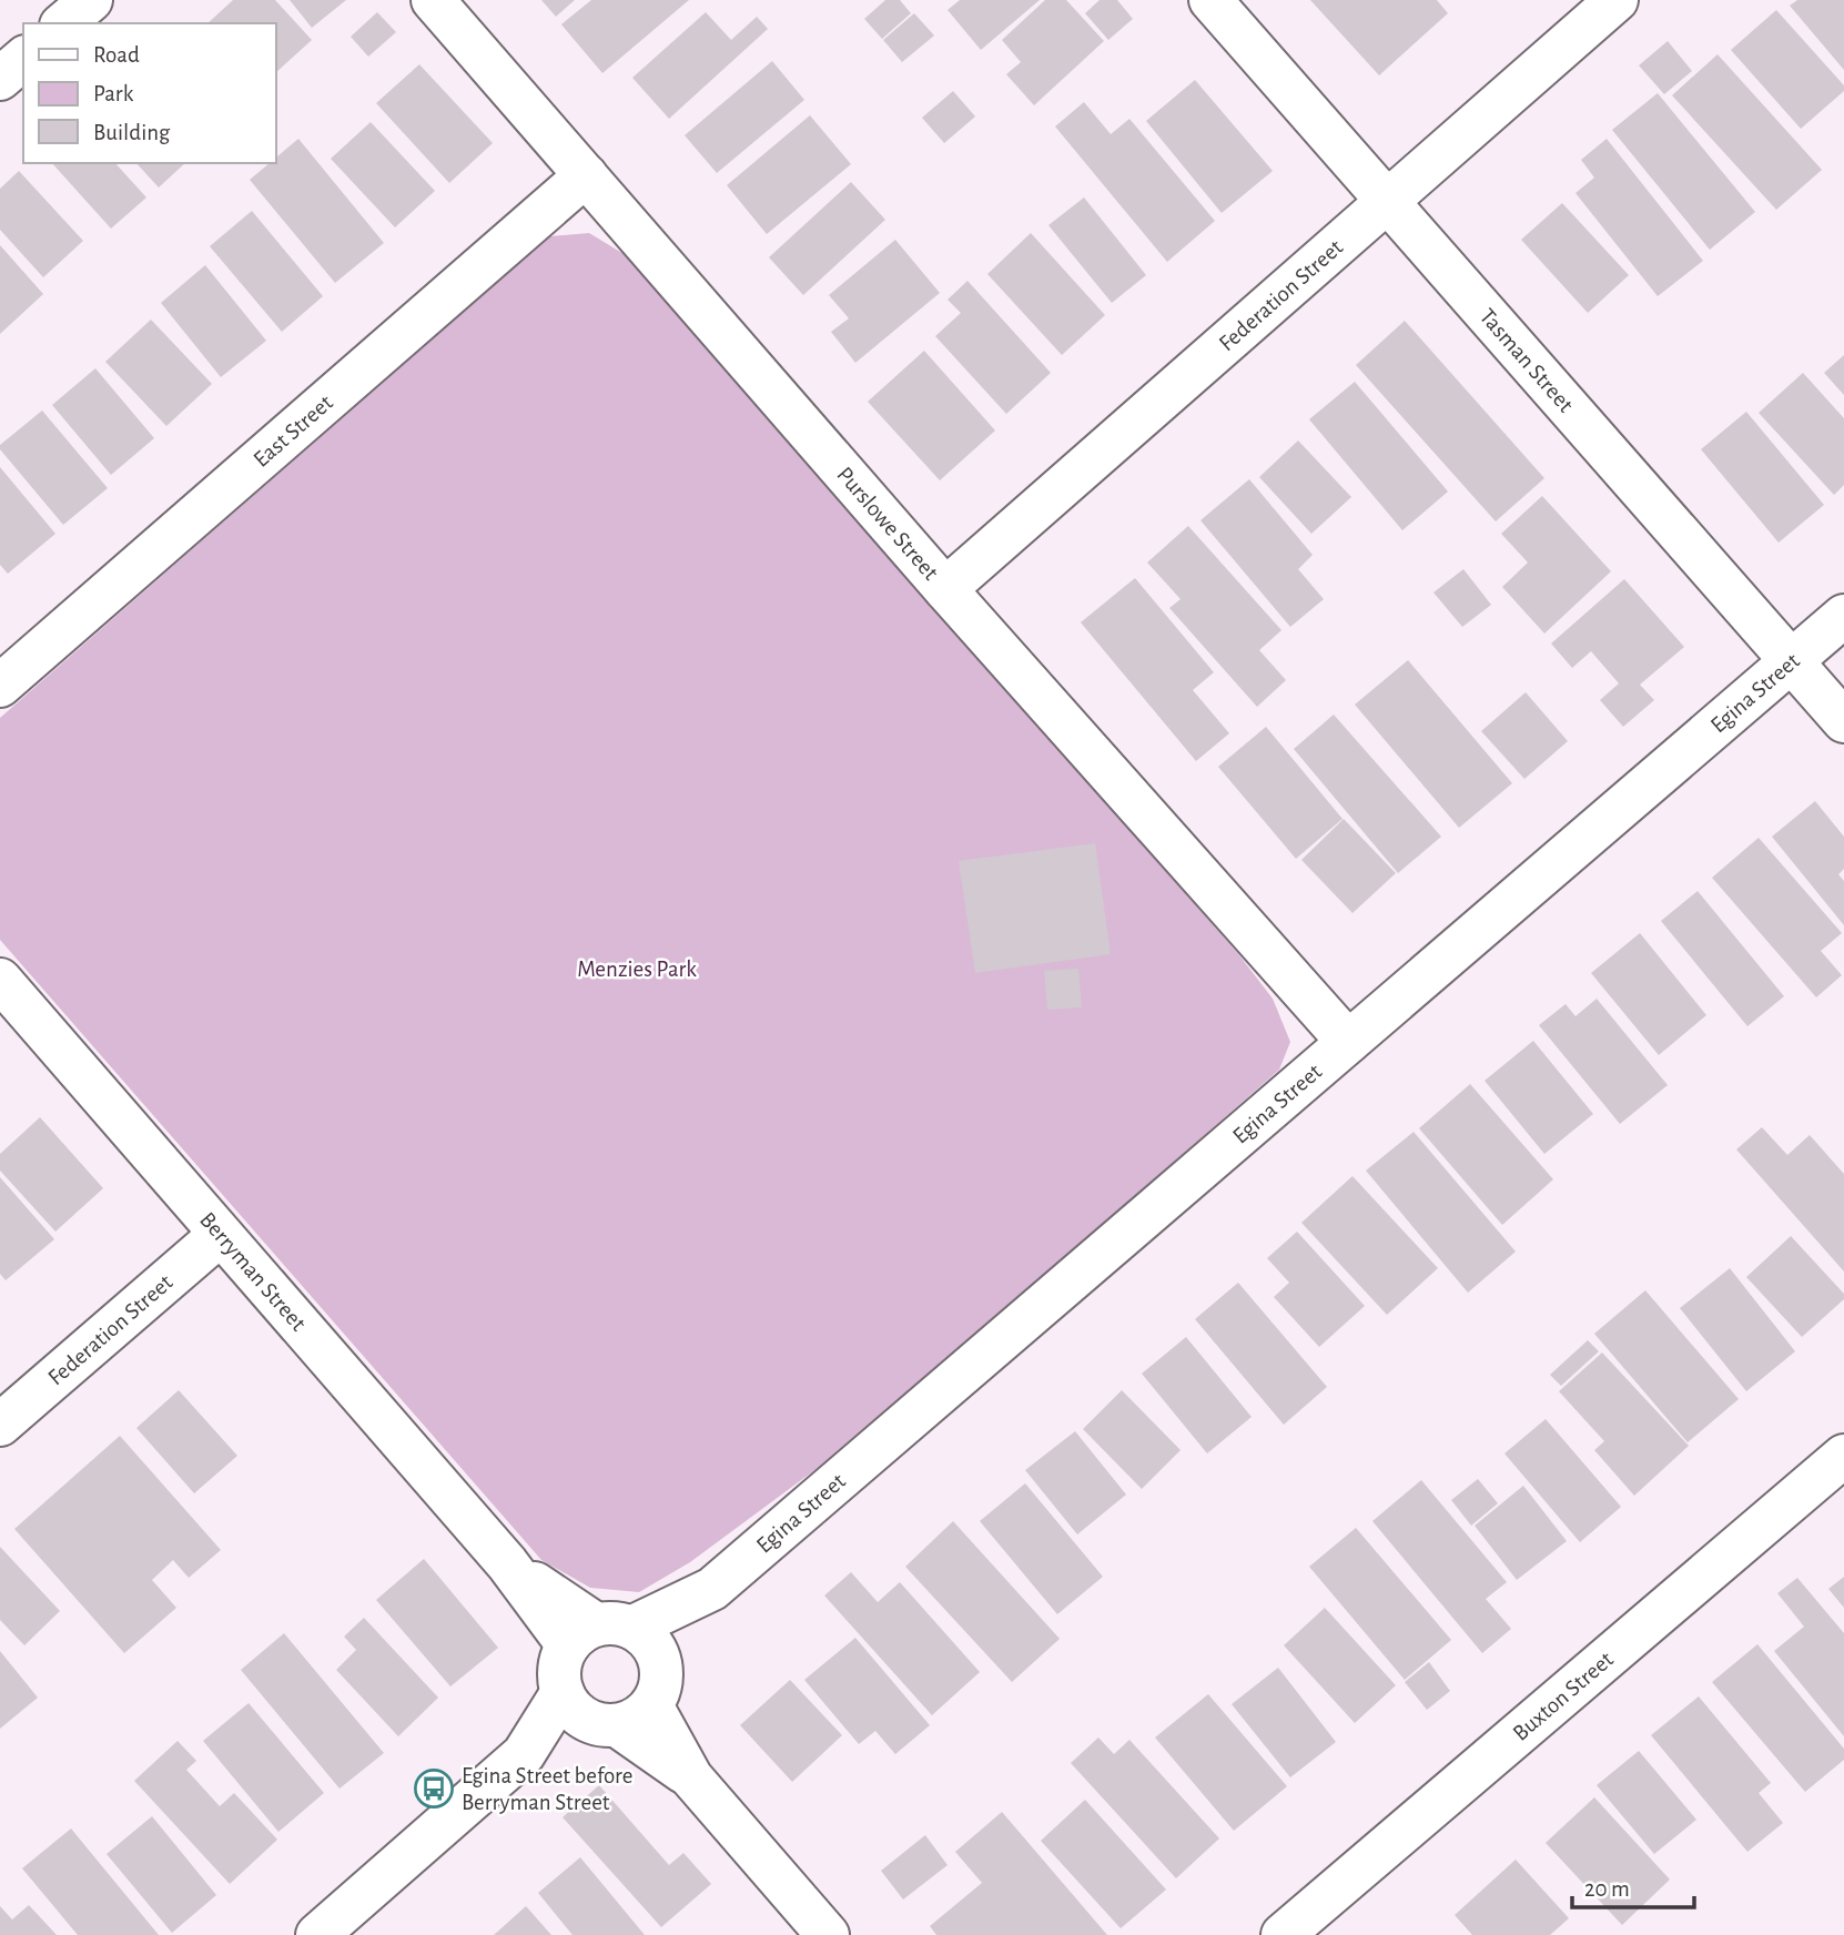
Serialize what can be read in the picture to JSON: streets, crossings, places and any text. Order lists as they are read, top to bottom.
{
  "streets": {
    "street": [
      "Federation Street",
      "Tasman Street",
      "East Street",
      "Purslowe Street",
      "Egina Street",
      "Berryman Street",
      "Buxton Street"
    ]
  },
  "crossings": [
    ["Federation Street", "Tasman Street"],
    ["Federation Street", "Purslowe Street"],
    ["Federation Street", "Berryman Street"],
    ["Tasman Street", "Egina Street"],
    ["East Street", "Purslowe Street"],
    ["Purslowe Street", "Egina Street"],
    ["Egina Street", "Berryman Street"]
  ],
  "parks": ["Menzies Park"],
  "places": {
    "bus stop": ["Egina Street before Berryman Street"]
  },
  "legend": ["Road", "Park", "Building"],
  "scale_bar": "20 m"
}
